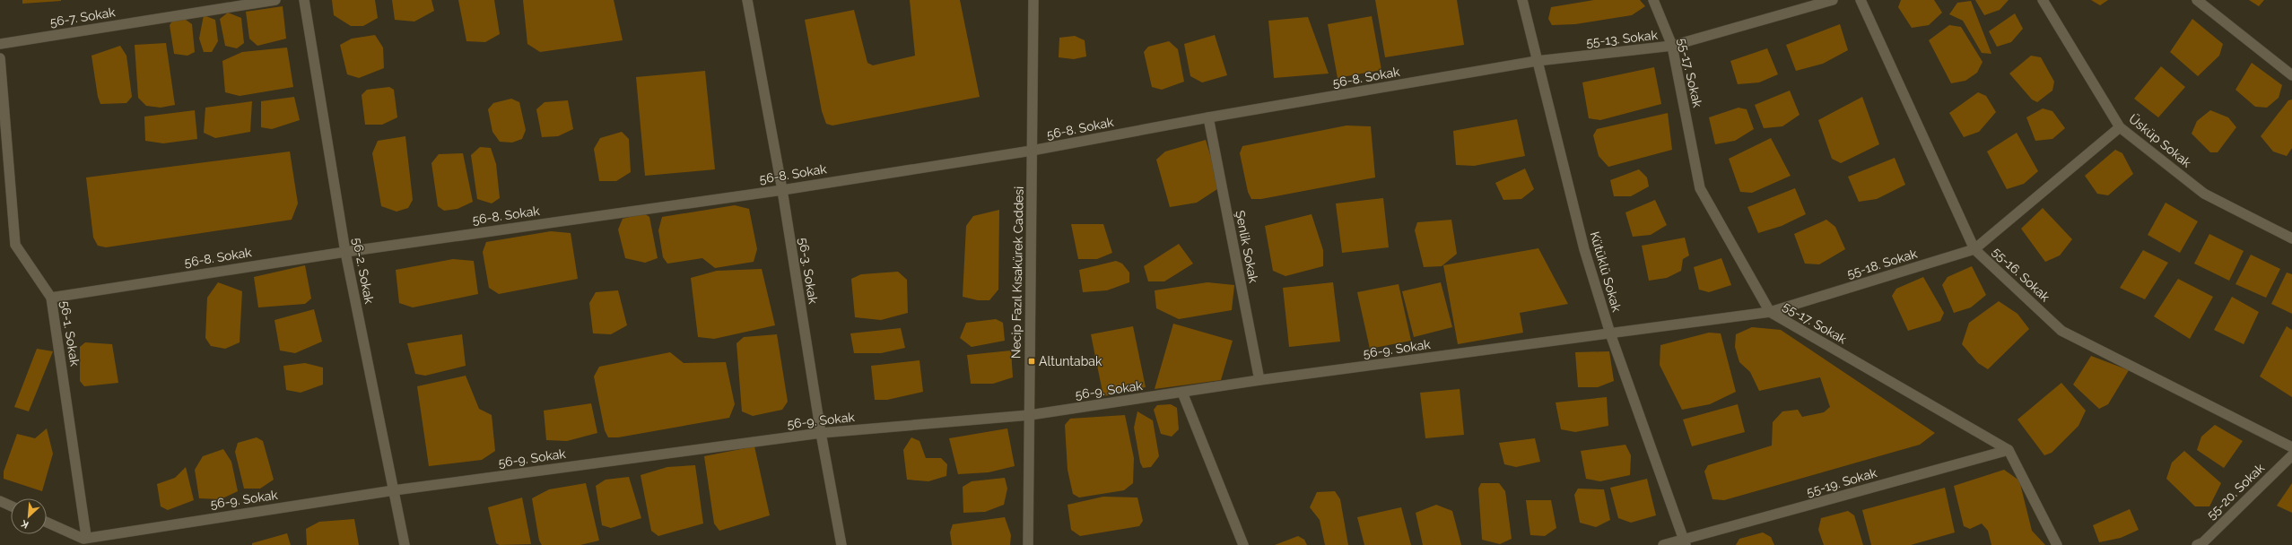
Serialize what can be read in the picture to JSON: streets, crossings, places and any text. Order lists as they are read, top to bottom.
{
  "streets": {
    "street": [
      "56-7. Sokak",
      "55-13. Sokak",
      "55-17. Sokak",
      "56-8. Sokak",
      "Üsküp Sokak",
      "Şenlik Sokak",
      "55-18. Sokak",
      "56-2. Sokak",
      "56-3. Sokak",
      "Kütüklü Sokak",
      "Necip Fazıl Kısakürek Caddesi",
      "55-16. Sokak",
      "56-1. Sokak",
      "56-9. Sokak",
      "55-19. Sokak",
      "55-20. Sokak"
    ]
  },
  "crossings": [
    ["55-13. Sokak", "55-17. Sokak"],
    ["55-13. Sokak", "56-8. Sokak"],
    ["55-13. Sokak", "Kütüklü Sokak"],
    ["55-17. Sokak", "55-18. Sokak"],
    ["55-17. Sokak", "55-19. Sokak"],
    ["56-8. Sokak", "Şenlik Sokak"],
    ["56-8. Sokak", "56-2. Sokak"],
    ["56-8. Sokak", "56-3. Sokak"],
    ["56-8. Sokak", "Kütüklü Sokak"],
    ["56-8. Sokak", "Necip Fazıl Kısakürek Caddesi"],
    ["56-8. Sokak", "56-1. Sokak"],
    ["Üsküp Sokak", "55-18. Sokak"],
    ["Şenlik Sokak", "56-9. Sokak"],
    ["55-18. Sokak", "Kütüklü Sokak"],
    ["55-18. Sokak", "55-16. Sokak"],
    ["55-18. Sokak", "56-9. Sokak"],
    ["56-2. Sokak", "56-9. Sokak"],
    ["56-3. Sokak", "56-9. Sokak"],
    ["Kütüklü Sokak", "56-9. Sokak"],
    ["Kütüklü Sokak", "55-19. Sokak"],
    ["Necip Fazıl Kısakürek Caddesi", "56-9. Sokak"],
    ["56-1. Sokak", "56-9. Sokak"]
  ],
  "places": {
    "transit": ["Altuntabak"]
  },
  "north": "bottom left"
}
